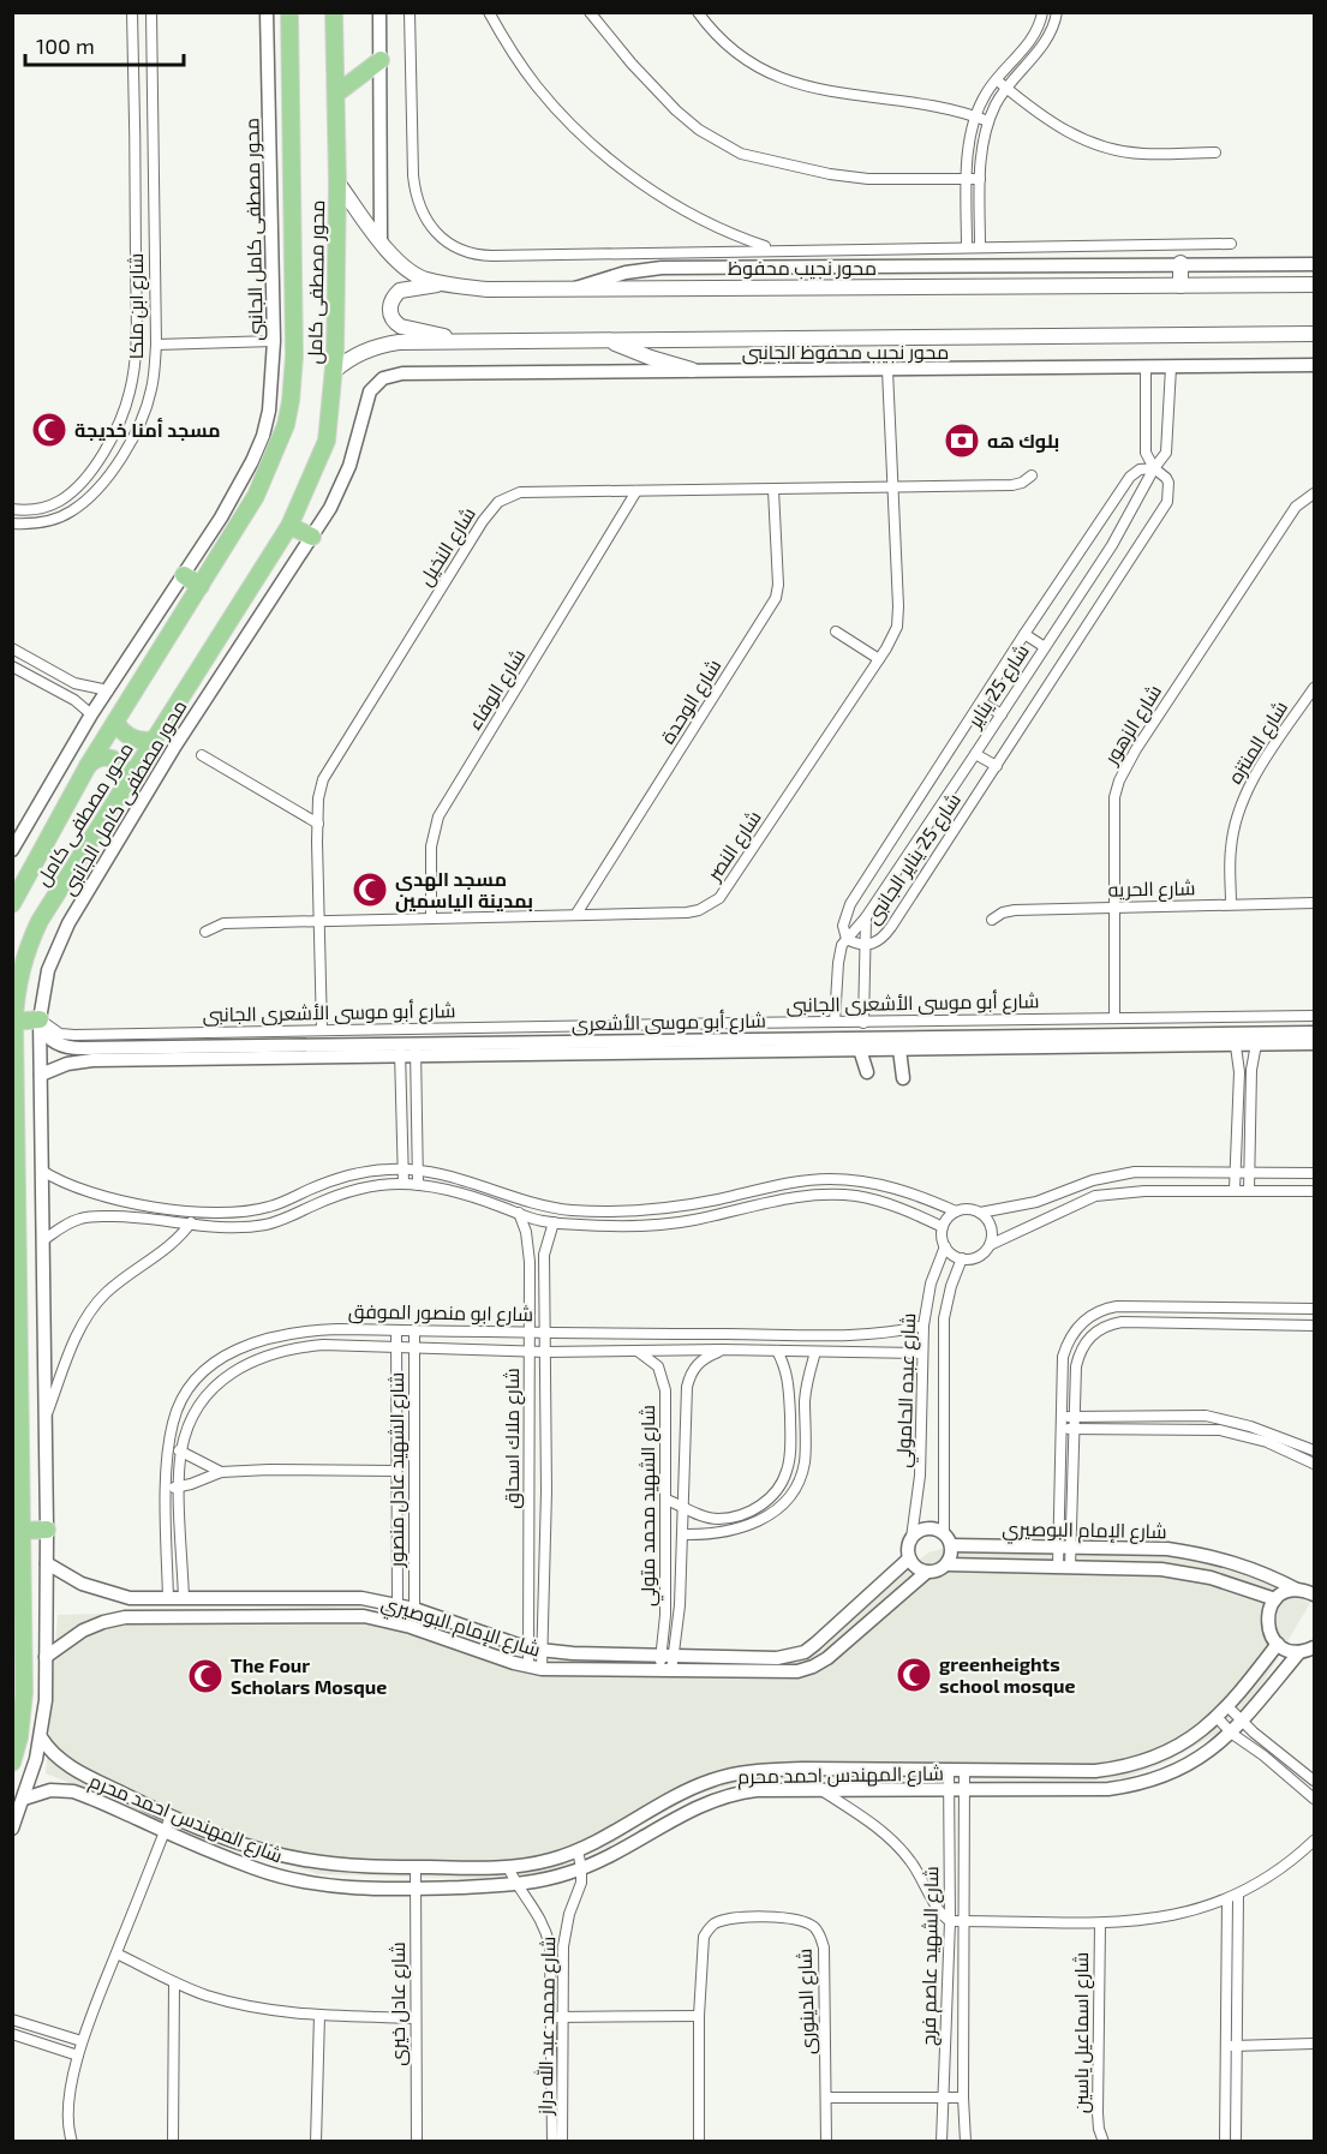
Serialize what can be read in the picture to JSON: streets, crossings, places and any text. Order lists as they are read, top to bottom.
{
  "streets": {
    "main road": ["محور نجيب محفوظ", "محور مصطفى كامل"],
    "street": [
      "محور مصطفى كامل الجانبى",
      "شارع ابن ملكا",
      "محور نجيب محفوظ الجانبى",
      "شارع النخيل",
      "شارع 25 يناير",
      "شارع الوفاء",
      "شارع الوحدة",
      "شارع الزهور",
      "شارع المنتزه",
      "شارع النصر",
      "شارع 25 يناير الجانبى",
      "شارع الحريه",
      "شارع أبو موسى الأشعرى الجانبى",
      "شارع أبو موسى الأشعرى",
      "شارع ابو منصور الموفق",
      "شارع عبده الحامولي",
      "شارع ملاك اسحاق",
      "شارع الشهيد عادل منصور",
      "شارع الشهيد محمد متولي",
      "شارع الإمام البوصيري",
      "شارع المهندس احمد محرم",
      "شارع الشهيد عاصم فرج",
      "شارع الدينورى",
      "شارع عادل خيرى",
      "شارع محمد عبد الله دراز",
      "شارع اسماعيل ياسين"
    ]
  },
  "crossings": [
    ["محور مصطفى كامل الجانبى", "محور نجيب محفوظ الجانبى"],
    ["محور مصطفى كامل الجانبى", "شارع أبو موسى الأشعرى الجانبى"],
    ["محور مصطفى كامل الجانبى", "شارع أبو موسى الأشعرى"],
    ["محور مصطفى كامل الجانبى", "شارع الإمام البوصيري"],
    ["محور مصطفى كامل الجانبى", "شارع المهندس احمد محرم"],
    ["محور نجيب محفوظ", "محور مصطفى كامل"],
    ["محور نجيب محفوظ الجانبى", "شارع 25 يناير"],
    ["محور نجيب محفوظ الجانبى", "شارع النصر"],
    ["شارع النخيل", "شارع الوفاء"],
    ["شارع النخيل", "شارع الوحدة"],
    ["شارع النخيل", "شارع النصر"],
    ["شارع النخيل", "شارع أبو موسى الأشعرى الجانبى"],
    ["شارع 25 يناير", "شارع 25 يناير الجانبى"],
    ["شارع 25 يناير", "شارع أبو موسى الأشعرى الجانبى"],
    ["شارع الوفاء", "شارع النصر"],
    ["شارع الوحدة", "شارع النصر"],
    ["شارع الزهور", "شارع الحريه"],
    ["شارع الزهور", "شارع أبو موسى الأشعرى الجانبى"],
    ["شارع المنتزه", "شارع الحريه"],
    ["شارع أبو موسى الأشعرى الجانبى", "شارع أبو موسى الأشعرى"],
    ["شارع ابو منصور الموفق", "شارع عبده الحامولي"],
    ["شارع ابو منصور الموفق", "شارع ملاك اسحاق"],
    ["شارع ابو منصور الموفق", "شارع الشهيد عادل منصور"],
    ["شارع ابو منصور الموفق", "شارع الشهيد محمد متولي"],
    ["شارع ابو منصور الموفق", "شارع الإمام البوصيري"],
    ["شارع عبده الحامولي", "شارع الإمام البوصيري"],
    ["شارع ملاك اسحاق", "شارع الإمام البوصيري"],
    ["شارع الشهيد عادل منصور", "شارع الإمام البوصيري"],
    ["شارع الشهيد محمد متولي", "شارع الإمام البوصيري"],
    ["شارع المهندس احمد محرم", "شارع الشهيد عاصم فرج"],
    ["شارع المهندس احمد محرم", "شارع عادل خيرى"],
    ["شارع المهندس احمد محرم", "شارع محمد عبد الله دراز"],
    ["شارع الشهيد عاصم فرج", "شارع اسماعيل ياسين"]
  ],
  "places": {
    "mosque": [
      "مسجد أمنا خديجة",
      "مسجد الهدى بمدينة الياسمين",
      "greenheights school mosque",
      "The Four Scholars Mosque"
    ],
    "bank": ["بلوك هه"]
  },
  "scale_bar": "100 m"
}
